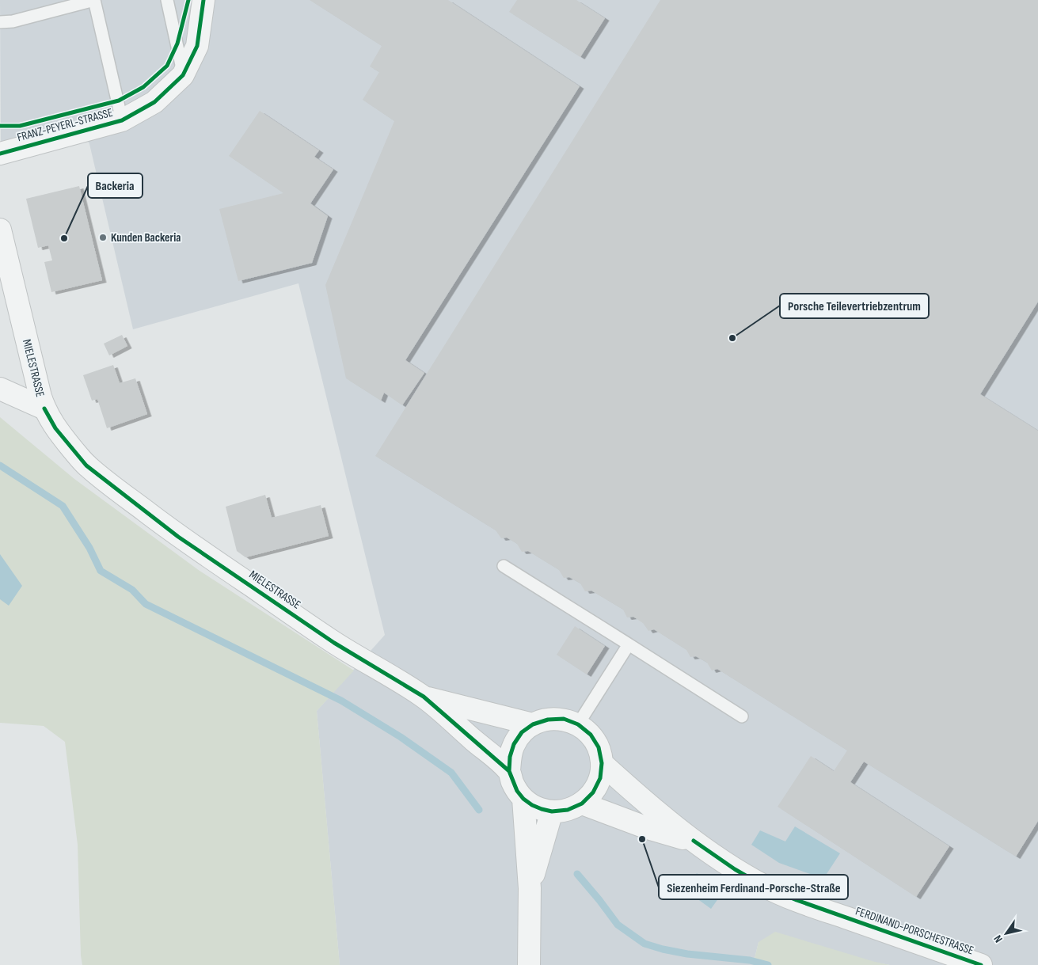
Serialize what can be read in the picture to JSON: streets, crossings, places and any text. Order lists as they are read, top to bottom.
{
  "streets": {
    "street": ["FRANZ-PEYERL-STRASSE", "MIELESTRASSE", "FERDINAND-PORSCHESTRASSE"]
  },
  "crossings": [
    ["MIELESTRASSE", "FERDINAND-PORSCHESTRASSE"]
  ],
  "places": [
    "Kunden Backeria",
    "Backeria",
    "Porsche Teilevertriebzentrum",
    "Siezenheim Ferdinand-Porsche-Straße"
  ],
  "north": "bottom left"
}
